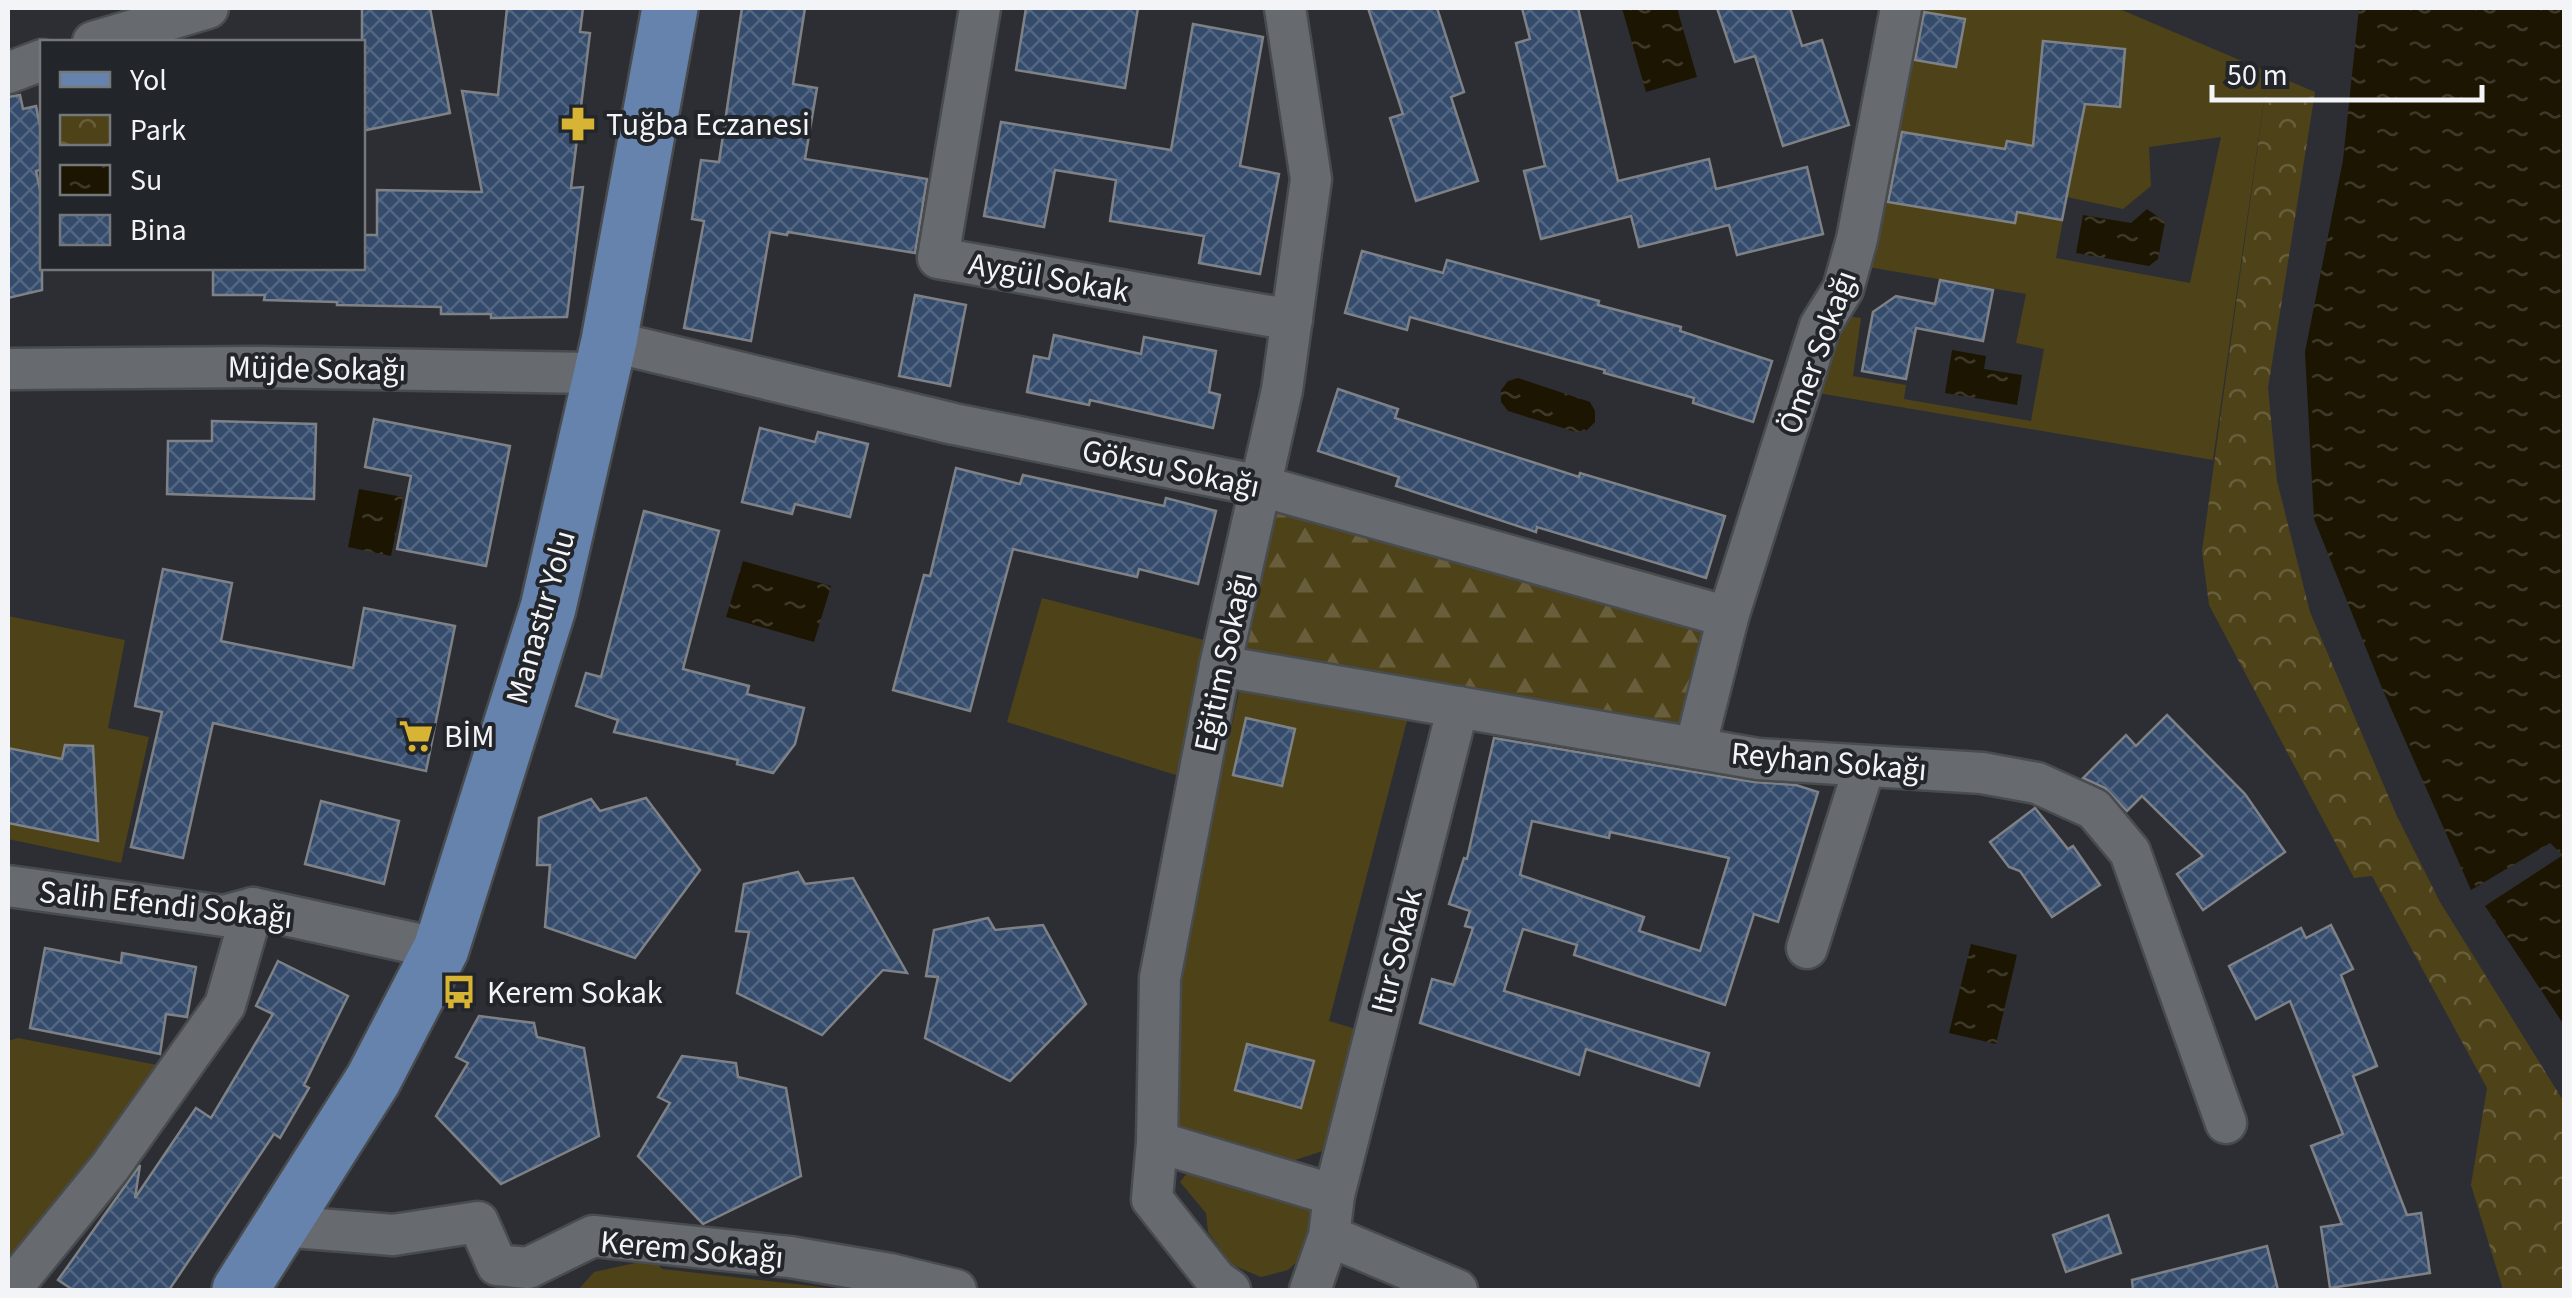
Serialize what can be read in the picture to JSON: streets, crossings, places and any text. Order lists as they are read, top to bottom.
{
  "streets": {
    "main road": ["Manastır Yolu"],
    "street": [
      "Aygül Sokak",
      "Ömer Sokağı",
      "Müjde Sokağı",
      "Göksu Sokağı",
      "Eğitim Sokağı",
      "Reyhan Sokağı",
      "Salih Efendi Sokağı",
      "Itır Sokak",
      "Kerem Sokağı"
    ]
  },
  "crossings": [
    ["Aygül Sokak", "Eğitim Sokağı"],
    ["Ömer Sokağı", "Göksu Sokağı"],
    ["Ömer Sokağı", "Reyhan Sokağı"],
    ["Müjde Sokağı", "Göksu Sokağı"],
    ["Müjde Sokağı", "Manastır Yolu"],
    ["Göksu Sokağı", "Manastır Yolu"],
    ["Göksu Sokağı", "Eğitim Sokağı"],
    ["Manastır Yolu", "Salih Efendi Sokağı"],
    ["Manastır Yolu", "Kerem Sokağı"],
    ["Eğitim Sokağı", "Reyhan Sokağı"],
    ["Reyhan Sokağı", "Itır Sokak"]
  ],
  "places": {
    "pharmacy": ["Tuğba Eczanesi"],
    "supermarket": ["BİM"],
    "bus stop": ["Kerem Sokak"]
  },
  "legend": [
    "Yol",
    "Park",
    "Su",
    "Bina"
  ],
  "scale_bar": "50 m"
}
